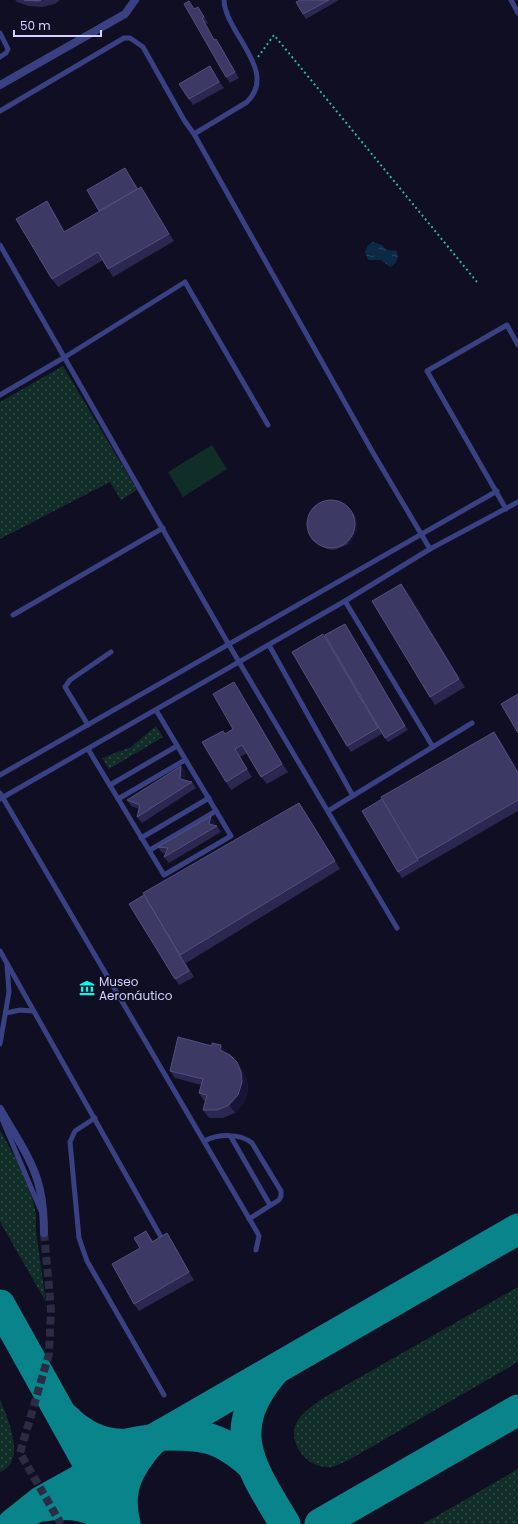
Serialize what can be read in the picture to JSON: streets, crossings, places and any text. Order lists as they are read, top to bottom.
{
  "places": {
    "museum": ["Museo Aeronáutico"]
  },
  "scale_bar": "50 m"
}
